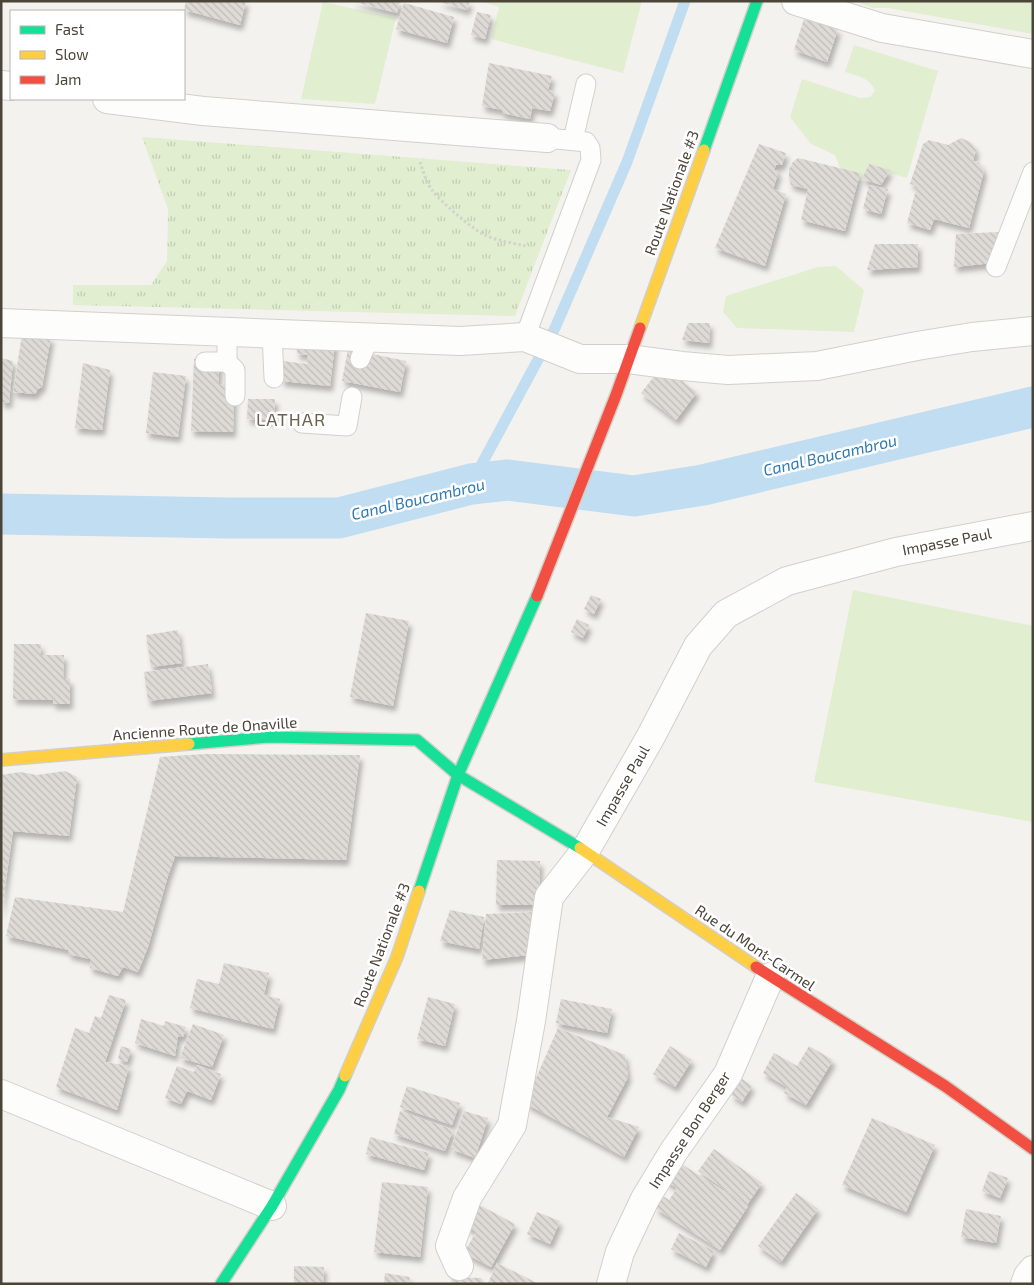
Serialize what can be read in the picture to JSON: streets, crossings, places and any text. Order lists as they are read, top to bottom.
{
  "streets": {
    "main road": ["Route Nationale #3", "Ancienne Route de Onaville", "Rue du Mont-Carmel"],
    "street": ["Impasse Paul", "Impasse Bon Berger"]
  },
  "crossings": [
    ["Route Nationale #3", "Ancienne Route de Onaville"],
    ["Route Nationale #3", "Rue du Mont-Carmel"],
    ["Impasse Paul", "Rue du Mont-Carmel"],
    ["Ancienne Route de Onaville", "Rue du Mont-Carmel"],
    ["Rue du Mont-Carmel", "Impasse Bon Berger"]
  ],
  "districts": ["LATHAR"],
  "water": ["Canal Boucambrou"],
  "legend": ["Fast", "Slow", "Jam"]
}
